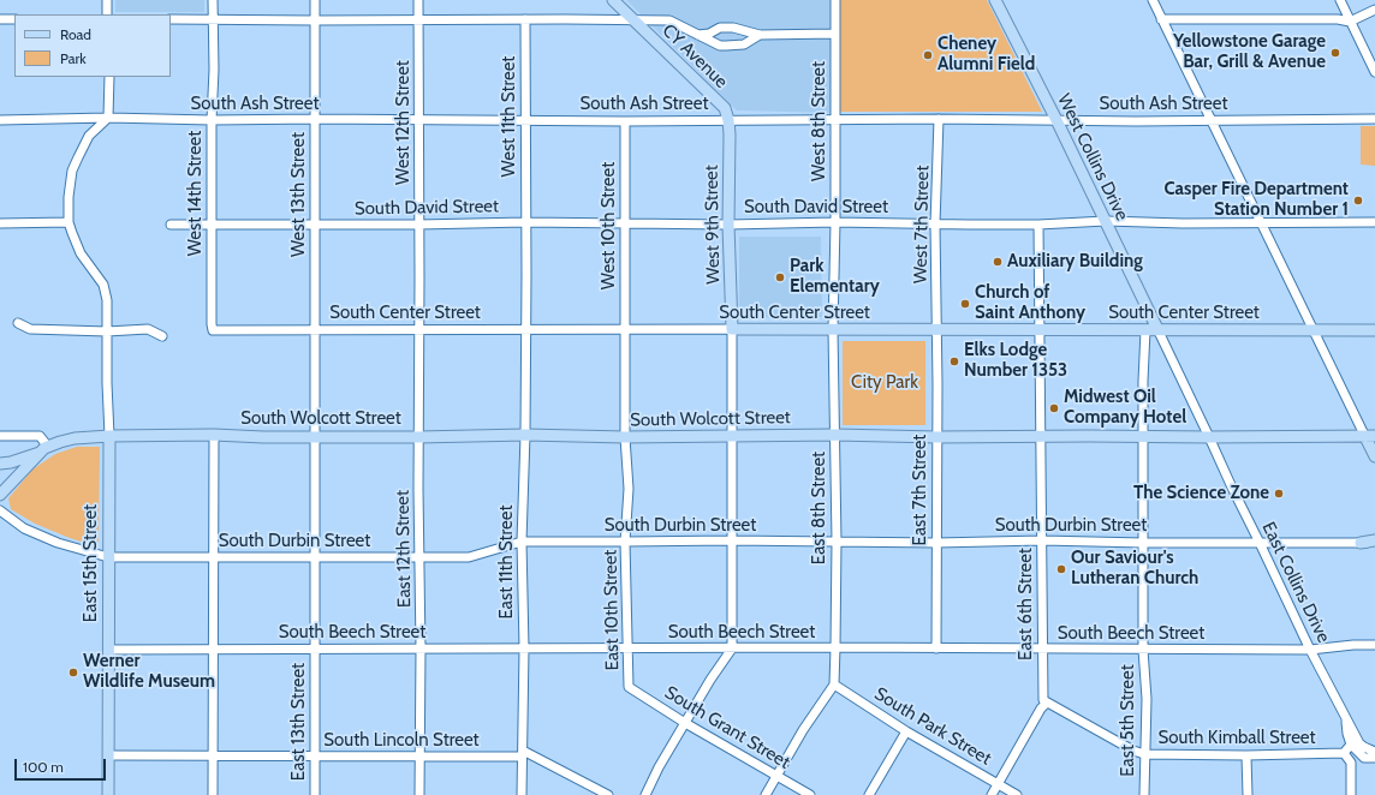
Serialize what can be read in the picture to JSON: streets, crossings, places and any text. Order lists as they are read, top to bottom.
{
  "streets": {
    "main road": [
      "CY Avenue",
      "West Collins Drive",
      "West 9th Street",
      "South Center Street",
      "South Wolcott Street",
      "East 15th Street"
    ],
    "street": [
      "South Ash Street",
      "West 11th Street",
      "West 8th Street",
      "West 12th Street",
      "West 14th Street",
      "West 13th Street",
      "South David Street",
      "West 7th Street",
      "West 10th Street",
      "East 7th Street",
      "East 8th Street",
      "South Durbin Street",
      "East 12th Street",
      "East 11th Street",
      "East Collins Drive",
      "East 6th Street",
      "East 10th Street",
      "South Beech Street",
      "East 5th Street",
      "East 13th Street",
      "South Park Street",
      "South Grant Street",
      "South Kimball Street",
      "South Lincoln Street"
    ]
  },
  "crossings": [
    ["CY Avenue", "South Ash Street"],
    ["CY Avenue", "West 9th Street"],
    ["South Ash Street", "West 11th Street"],
    ["South Ash Street", "West 8th Street"],
    ["South Ash Street", "West 12th Street"],
    ["South Ash Street", "West Collins Drive"],
    ["South Ash Street", "West 14th Street"],
    ["South Ash Street", "West 13th Street"],
    ["South Ash Street", "West 9th Street"],
    ["South Ash Street", "West 7th Street"],
    ["South Ash Street", "West 10th Street"],
    ["South Ash Street", "East 15th Street"],
    ["West 11th Street", "South David Street"],
    ["West 11th Street", "South Center Street"],
    ["West 11th Street", "East 11th Street"],
    ["West 8th Street", "South David Street"],
    ["West 8th Street", "South Center Street"],
    ["West 8th Street", "East 8th Street"],
    ["West 12th Street", "South David Street"],
    ["West 12th Street", "South Center Street"],
    ["West 12th Street", "East 12th Street"],
    ["West Collins Drive", "South David Street"],
    ["West Collins Drive", "South Center Street"],
    ["West Collins Drive", "East Collins Drive"],
    ["West 14th Street", "South David Street"],
    ["West 14th Street", "South Center Street"],
    ["West 13th Street", "South David Street"],
    ["West 13th Street", "South Center Street"],
    ["West 13th Street", "East 13th Street"],
    ["South David Street", "West 9th Street"],
    ["South David Street", "West 7th Street"],
    ["South David Street", "West 10th Street"],
    ["South David Street", "East 6th Street"],
    ["West 9th Street", "South Center Street"],
    ["West 7th Street", "South Center Street"],
    ["West 7th Street", "East 7th Street"],
    ["West 10th Street", "South Center Street"],
    ["West 10th Street", "East 10th Street"],
    ["South Center Street", "East 7th Street"],
    ["South Center Street", "East 8th Street"],
    ["South Center Street", "East 12th Street"],
    ["South Center Street", "East 11th Street"],
    ["South Center Street", "East Collins Drive"],
    ["South Center Street", "East 6th Street"],
    ["South Center Street", "East 10th Street"],
    ["South Center Street", "East 5th Street"],
    ["South Center Street", "East 13th Street"],
    ["South Wolcott Street", "East 7th Street"],
    ["South Wolcott Street", "East 8th Street"],
    ["South Wolcott Street", "East 12th Street"],
    ["South Wolcott Street", "East 11th Street"],
    ["South Wolcott Street", "East 15th Street"],
    ["South Wolcott Street", "East Collins Drive"],
    ["South Wolcott Street", "East 6th Street"],
    ["South Wolcott Street", "East 10th Street"],
    ["South Wolcott Street", "East 5th Street"],
    ["South Wolcott Street", "East 13th Street"],
    ["East 7th Street", "South Durbin Street"],
    ["East 7th Street", "South Beech Street"],
    ["East 8th Street", "South Durbin Street"],
    ["East 8th Street", "South Beech Street"],
    ["East 8th Street", "South Park Street"],
    ["South Durbin Street", "East 12th Street"],
    ["South Durbin Street", "East 11th Street"],
    ["South Durbin Street", "East 15th Street"],
    ["South Durbin Street", "East Collins Drive"],
    ["South Durbin Street", "East 6th Street"],
    ["South Durbin Street", "East 10th Street"],
    ["South Durbin Street", "East 5th Street"],
    ["South Durbin Street", "East 13th Street"],
    ["East 12th Street", "South Beech Street"],
    ["East 12th Street", "South Lincoln Street"],
    ["East 11th Street", "South Beech Street"],
    ["East 11th Street", "South Lincoln Street"],
    ["East 15th Street", "South Beech Street"],
    ["East 15th Street", "South Lincoln Street"],
    ["East Collins Drive", "South Beech Street"],
    ["East 6th Street", "South Beech Street"],
    ["East 6th Street", "South Kimball Street"],
    ["East 10th Street", "South Beech Street"],
    ["East 10th Street", "South Grant Street"],
    ["South Beech Street", "East 5th Street"],
    ["South Beech Street", "East 13th Street"],
    ["East 5th Street", "South Kimball Street"],
    ["East 13th Street", "South Lincoln Street"]
  ],
  "parks": ["City Park"],
  "places": [
    "Yellowstone Garage Bar, Grill & Avenue",
    "Cheney Alumni Field",
    "Casper Fire Department Station Number 1",
    "Auxiliary Building",
    "Park Elementary",
    "Church of Saint Anthony",
    "Elks Lodge Number 1353",
    "Midwest Oil Company Hotel",
    "The Science Zone",
    "Our Saviour's Lutheran Church",
    "Werner Wildlife Museum"
  ],
  "legend": ["Road", "Park"],
  "scale_bar": "100 m"
}
